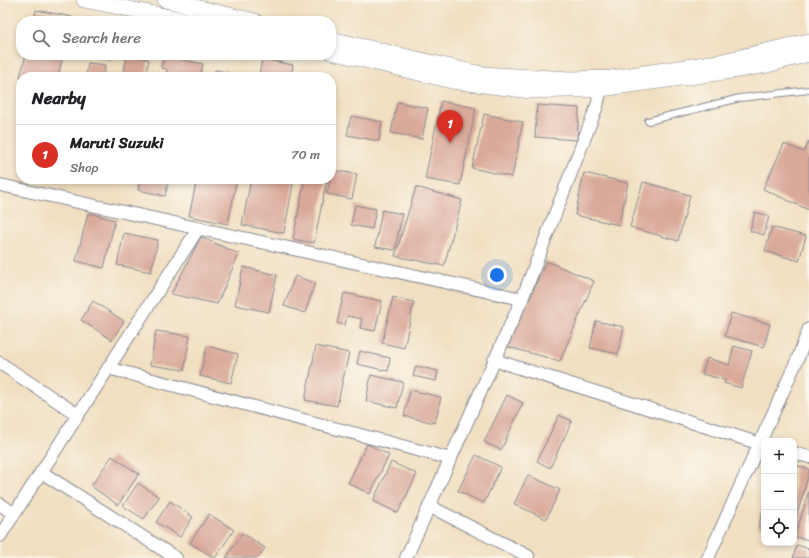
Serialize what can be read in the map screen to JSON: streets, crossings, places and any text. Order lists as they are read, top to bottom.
{
  "page": {
    "search": "Search here",
    "heading": "Nearby",
    "pins": "1",
    "list": [
      {
        "mark": "1",
        "name": "Maruti Suzuki",
        "note": "Shop",
        "value": "70 m"
      }
    ],
    "map_buttons": ["+", "−"]
  }
}
